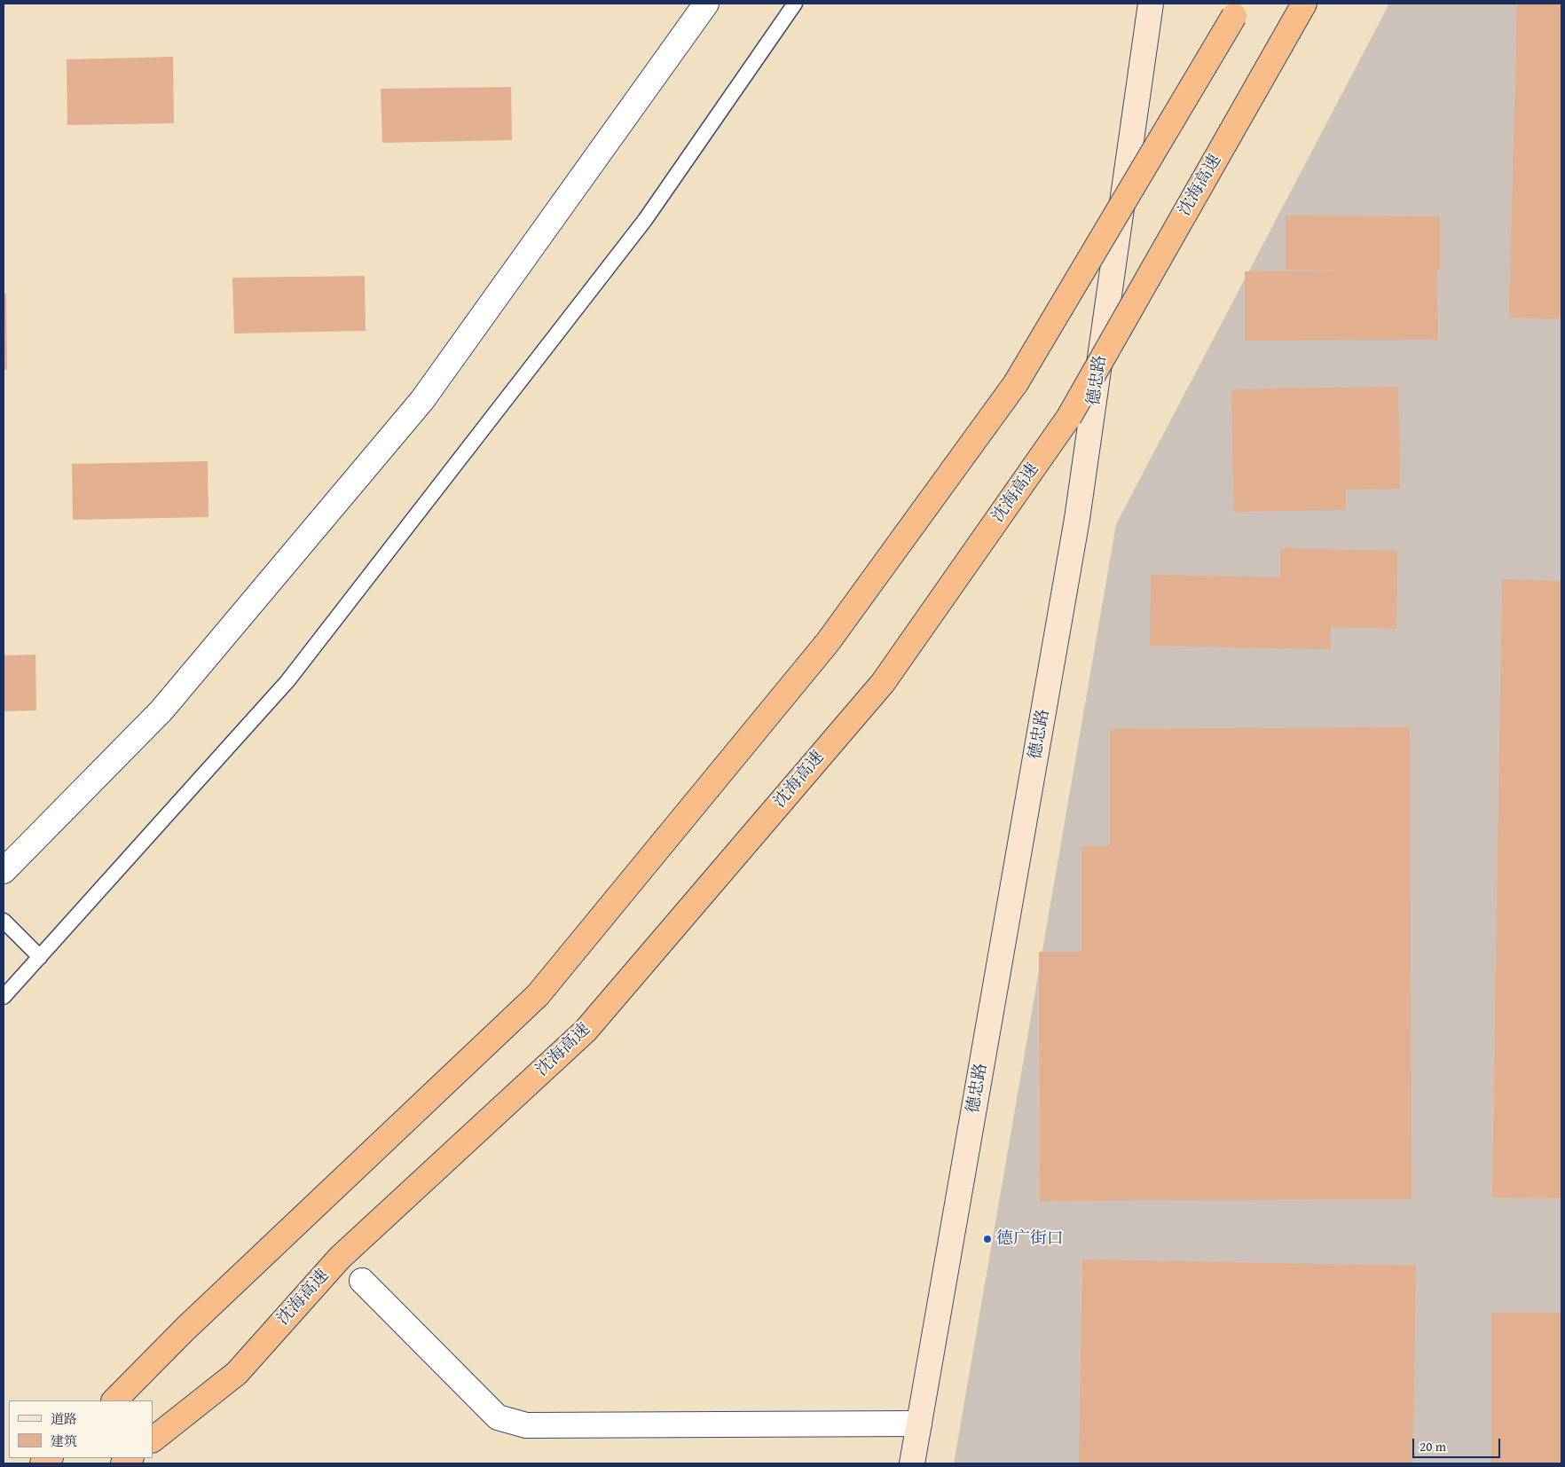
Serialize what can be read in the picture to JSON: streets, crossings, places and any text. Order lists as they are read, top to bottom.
{
  "streets": {
    "highway": ["沈海高速"],
    "street": ["德忠路"]
  },
  "places": ["德广街口"],
  "legend": ["道路", "建筑"],
  "scale_bar": "20 m"
}
